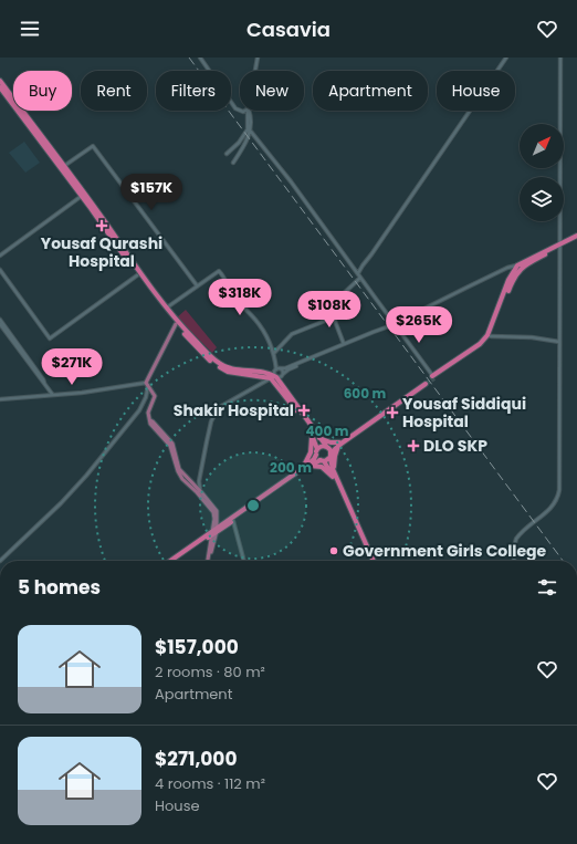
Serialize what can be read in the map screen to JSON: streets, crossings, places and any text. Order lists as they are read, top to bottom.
{
  "places": {
    "health": [
      "Yousaf Qurashi Hospital",
      "Shakir Hospital",
      "Yousaf Siddiqui Hospital",
      "DLO SKP"
    ],
    "other": ["Government Girls College"]
  },
  "north": "top right",
  "page": {
    "header": "Casavia",
    "chip": [
      "Buy",
      "Rent",
      "Filters",
      "New",
      "Apartment",
      "House"
    ],
    "price": [
      "$157K",
      "$318K",
      "$108K",
      "$265K",
      "$271K"
    ],
    "heading": "5 homes",
    "list": [
      {
        "name": "$157,000",
        "note": "2 rooms · 80 m² · Apartment"
      },
      {
        "name": "$271,000",
        "note": "4 rooms · 112 m² · House"
      }
    ]
  },
  "rings": ["600 m", "400 m", "200 m"]
}
